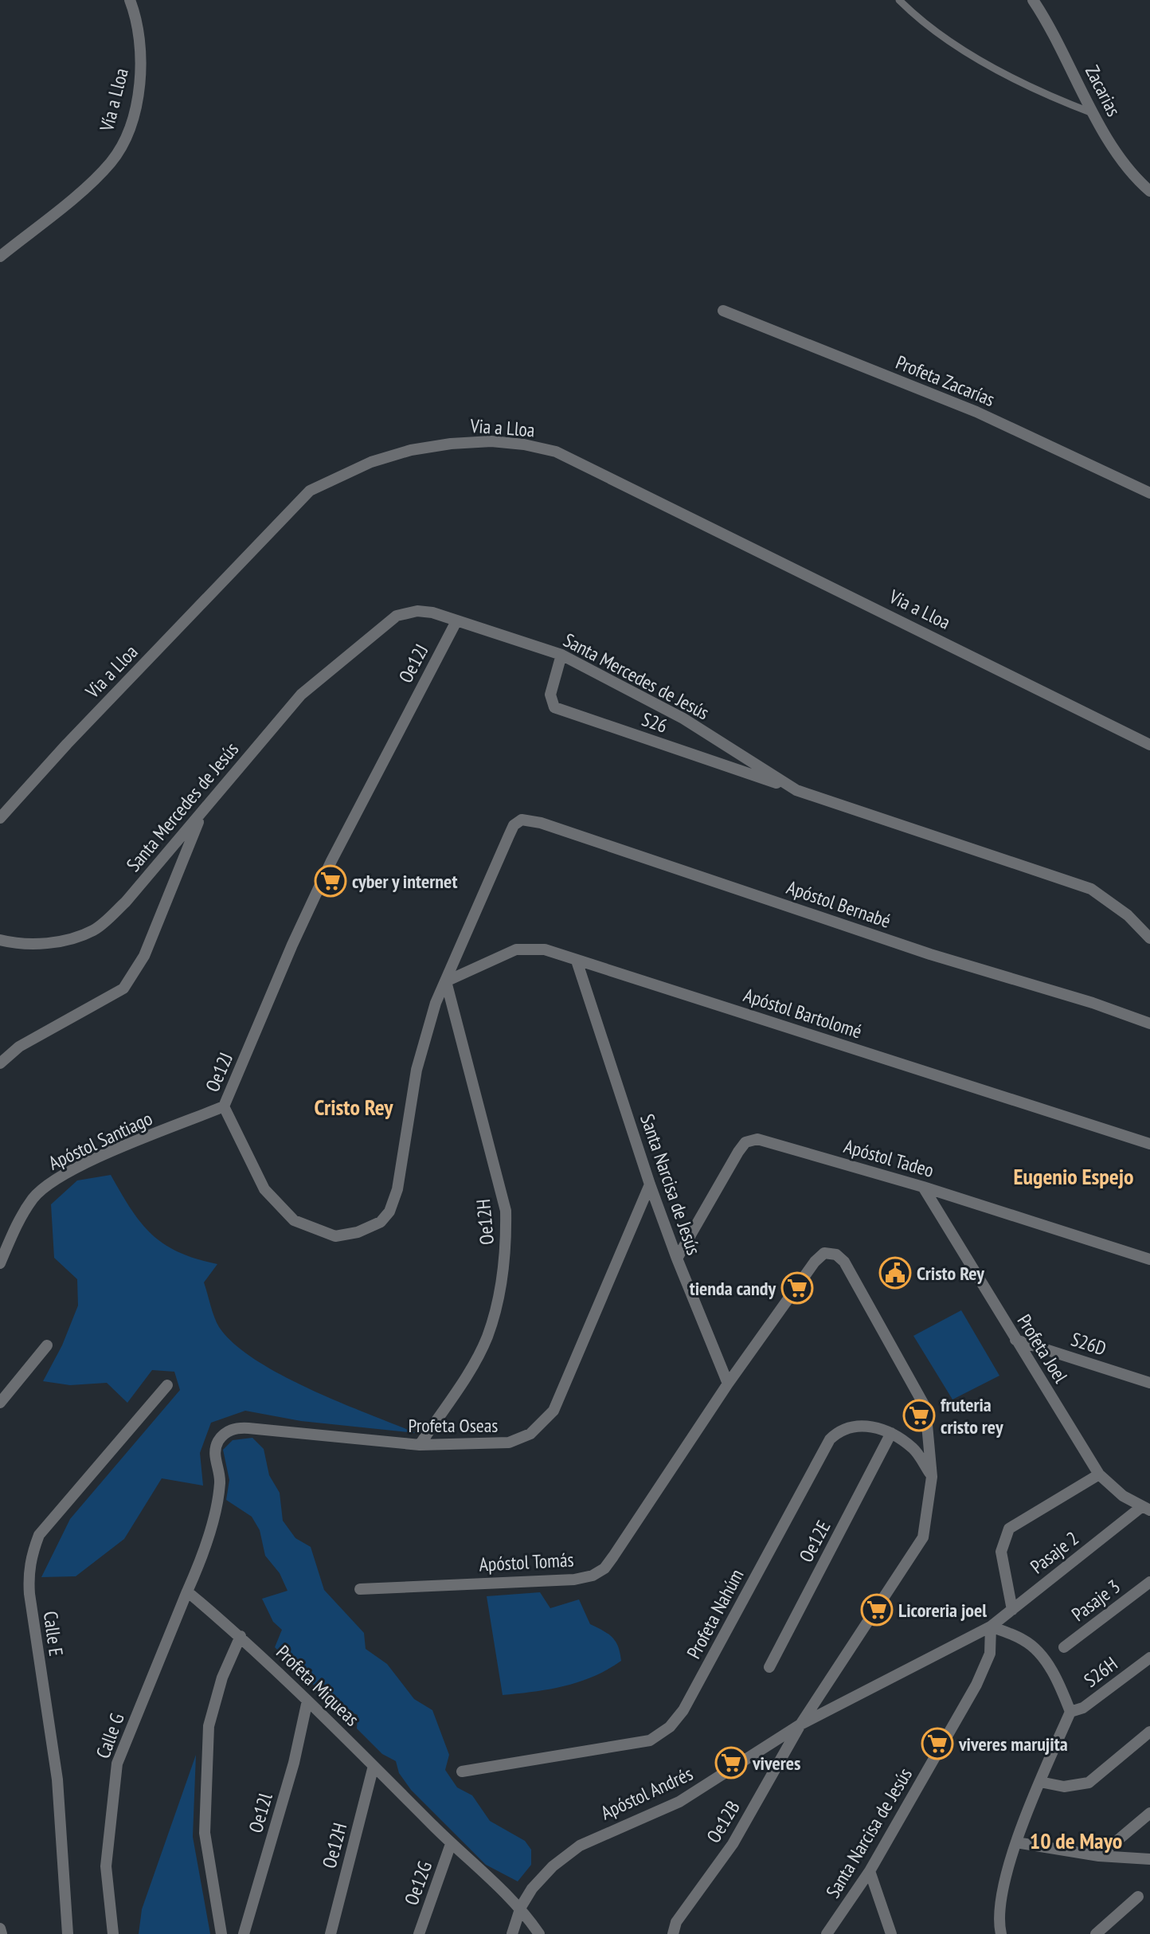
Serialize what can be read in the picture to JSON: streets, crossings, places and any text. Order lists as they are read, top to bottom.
{
  "streets": {
    "street": [
      "Zacarias",
      "Vía a Lloa",
      "Profeta Zacarías",
      "Via a Lloa",
      "Oe12J",
      "Santa Mercedes de Jesús",
      "S26",
      "Apóstol Bernabé",
      "Apóstol Bartolomé",
      "Apóstol Santiago",
      "Apóstol Tadeo",
      "Santa Narcisa de Jesús",
      "Oe12H",
      "S26D",
      "Profeta Joel",
      "Profeta Oseas",
      "Oe12E",
      "Pasaje 2",
      "Apóstol Tomás",
      "Pasaje 3",
      "Profeta Nahúm",
      "Calle E",
      "S26H",
      "Profeta Miqueas",
      "Calle G",
      "Apóstol Andrés",
      "Oe12l",
      "Oe12B",
      "Oe12G"
    ]
  },
  "crossings": [
    ["Oe12J", "Santa Mercedes de Jesús"],
    ["Oe12J", "Apóstol Bernabé"],
    ["Oe12J", "Apóstol Bartolomé"],
    ["Oe12J", "Apóstol Santiago"],
    ["Oe12J", "Oe12H"],
    ["Santa Mercedes de Jesús", "S26"],
    ["Apóstol Bartolomé", "Santa Narcisa de Jesús"],
    ["Apóstol Bartolomé", "Oe12H"],
    ["Apóstol Tadeo", "Santa Narcisa de Jesús"],
    ["Apóstol Tadeo", "Profeta Joel"],
    ["Santa Narcisa de Jesús", "Profeta Oseas"],
    ["Santa Narcisa de Jesús", "Pasaje 2"],
    ["Santa Narcisa de Jesús", "Apóstol Tomás"],
    ["Oe12H", "Profeta Oseas"],
    ["Oe12H", "Profeta Miqueas"],
    ["S26D", "Profeta Joel"],
    ["Profeta Joel", "Pasaje 2"],
    ["Profeta Oseas", "Profeta Miqueas"],
    ["Profeta Oseas", "Calle G"],
    ["Oe12E", "Profeta Nahúm"],
    ["Profeta Miqueas", "Calle G"],
    ["Profeta Miqueas", "Apóstol Andrés"],
    ["Profeta Miqueas", "Oe12l"],
    ["Profeta Miqueas", "Oe12G"],
    ["Apóstol Andrés", "Oe12B"]
  ],
  "districts": ["Cristo Rey", "Eugenio Espejo", "10 de Mayo"],
  "places": {
    "supermarket": [
      "cyber y internet",
      "tienda candy",
      "fruteria cristo rey",
      "Licoreria joel",
      "viveres marujita",
      "viveres"
    ],
    "public building": ["Cristo Rey"]
  }
}
